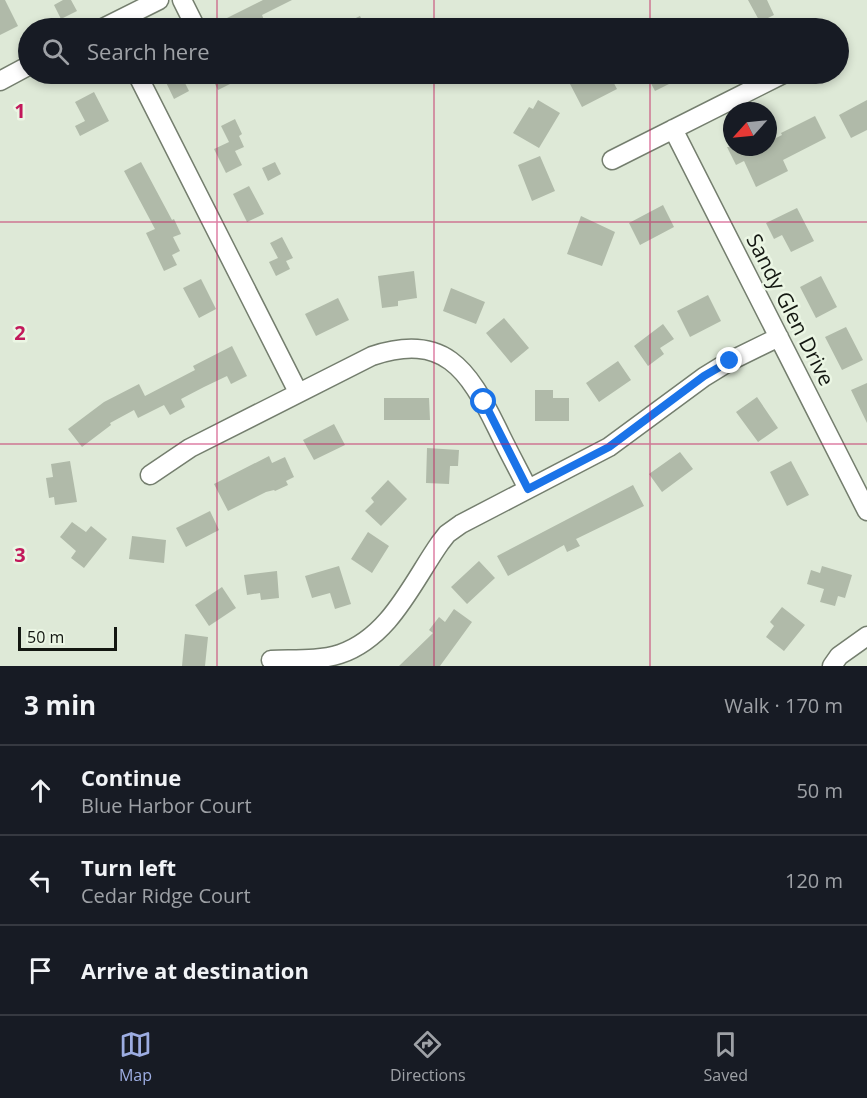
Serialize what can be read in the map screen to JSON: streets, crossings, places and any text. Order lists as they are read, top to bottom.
{
  "streets": {
    "street": ["Sandy Glen Drive"]
  },
  "scale_bar": "50 m",
  "north": "bottom left",
  "page": {
    "search": "Search here",
    "scale": "50 m",
    "heading": ["3 min", "Walk · 170 m"],
    "list": [
      ["Continue", "Blue Harbor Court", "50 m"],
      ["Turn left", "Cedar Ridge Court", "120 m"],
      "Arrive at destination"
    ],
    "nav": ["Map", "Directions", "Saved"]
  },
  "grid": {
    "rows": ["1", "2", "3"]
  }
}
